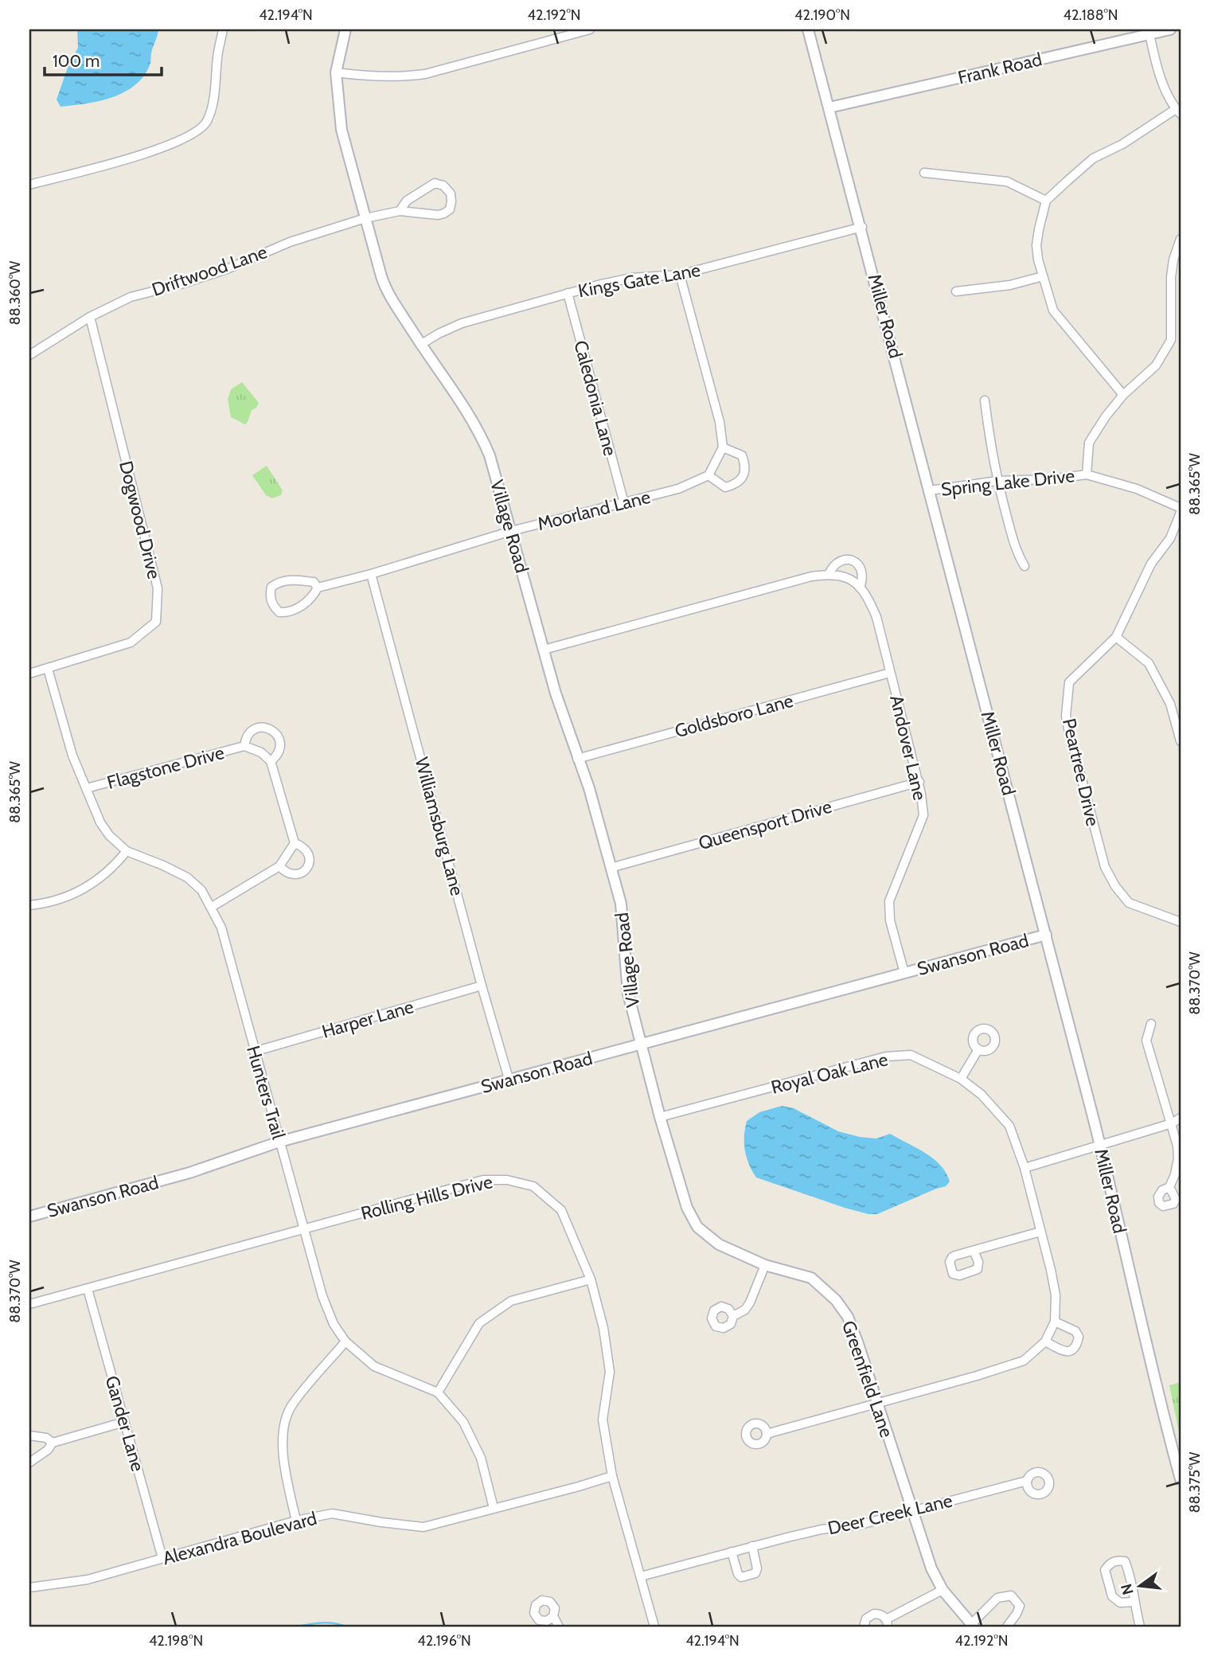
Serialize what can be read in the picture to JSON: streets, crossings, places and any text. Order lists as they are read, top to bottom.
{
  "streets": {
    "street": [
      "Frank Road",
      "Driftwood Lane",
      "Kings Gate Lane",
      "Miller Road",
      "Caledonia Lane",
      "Spring Lake Drive",
      "Moorland Lane",
      "Dogwood Drive",
      "Village Road",
      "Goldsboro Lane",
      "Andover Lane",
      "Flagstone Drive",
      "Peartree Drive",
      "Queensport Drive",
      "Williamsburg Lane",
      "Swanson Road",
      "Harper Lane",
      "Royal Oak Lane",
      "Hunters Trail",
      "Rolling Hills Drive",
      "Greenfield Lane",
      "Gander Lane",
      "Deer Creek Lane",
      "Alexandra Boulevard"
    ]
  },
  "crossings": [
    ["Frank Road", "Miller Road"],
    ["Driftwood Lane", "Dogwood Drive"],
    ["Driftwood Lane", "Village Road"],
    ["Kings Gate Lane", "Miller Road"],
    ["Kings Gate Lane", "Caledonia Lane"],
    ["Kings Gate Lane", "Village Road"],
    ["Miller Road", "Spring Lake Drive"],
    ["Miller Road", "Swanson Road"],
    ["Caledonia Lane", "Moorland Lane"],
    ["Moorland Lane", "Village Road"],
    ["Moorland Lane", "Williamsburg Lane"],
    ["Dogwood Drive", "Hunters Trail"],
    ["Village Road", "Goldsboro Lane"],
    ["Village Road", "Andover Lane"],
    ["Village Road", "Queensport Drive"],
    ["Village Road", "Swanson Road"],
    ["Village Road", "Greenfield Lane"],
    ["Goldsboro Lane", "Andover Lane"],
    ["Andover Lane", "Queensport Drive"],
    ["Andover Lane", "Swanson Road"],
    ["Flagstone Drive", "Hunters Trail"],
    ["Williamsburg Lane", "Swanson Road"],
    ["Williamsburg Lane", "Harper Lane"],
    ["Swanson Road", "Hunters Trail"],
    ["Swanson Road", "Greenfield Lane"],
    ["Harper Lane", "Hunters Trail"],
    ["Royal Oak Lane", "Greenfield Lane"],
    ["Hunters Trail", "Rolling Hills Drive"],
    ["Hunters Trail", "Alexandra Boulevard"],
    ["Rolling Hills Drive", "Gander Lane"],
    ["Rolling Hills Drive", "Deer Creek Lane"],
    ["Rolling Hills Drive", "Alexandra Boulevard"],
    ["Greenfield Lane", "Deer Creek Lane"],
    ["Gander Lane", "Alexandra Boulevard"]
  ],
  "scale_bar": "100 m",
  "north": "left",
  "coordinates": [
    "42.194°N",
    "42.192°N",
    "42.190°N",
    "42.188°N",
    "88.360°W",
    "88.365°W",
    "88.370°W",
    "88.375°W",
    "42.198°N",
    "42.196°N"
  ]
}
